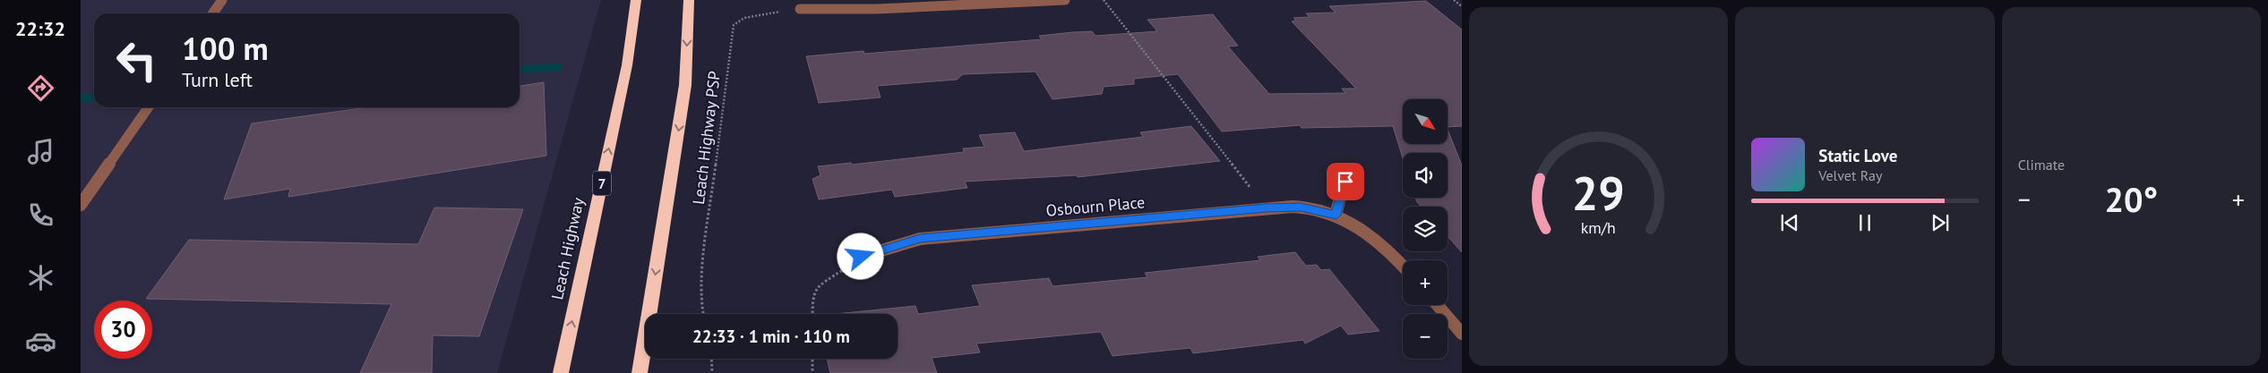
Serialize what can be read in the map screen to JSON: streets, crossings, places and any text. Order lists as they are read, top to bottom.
{
  "streets": {
    "highway": ["7", "Leach Highway"],
    "street": ["Osbourn Place"],
    "path": ["Leach Highway PSP"]
  },
  "north": "bottom right",
  "page": {
    "tabs": "22:32",
    "tile": "Climate",
    "turn": ["100 m", "Turn left"],
    "map_buttons": ["+", "−"],
    "song": ["Static Love", "Velvet Ray"],
    "heat": ["−", "20°", "+"],
    "limit": "30",
    "trip": "22:33 · 1 min · 110 m",
    "gauge": ["29", "km/h"]
  }
}
